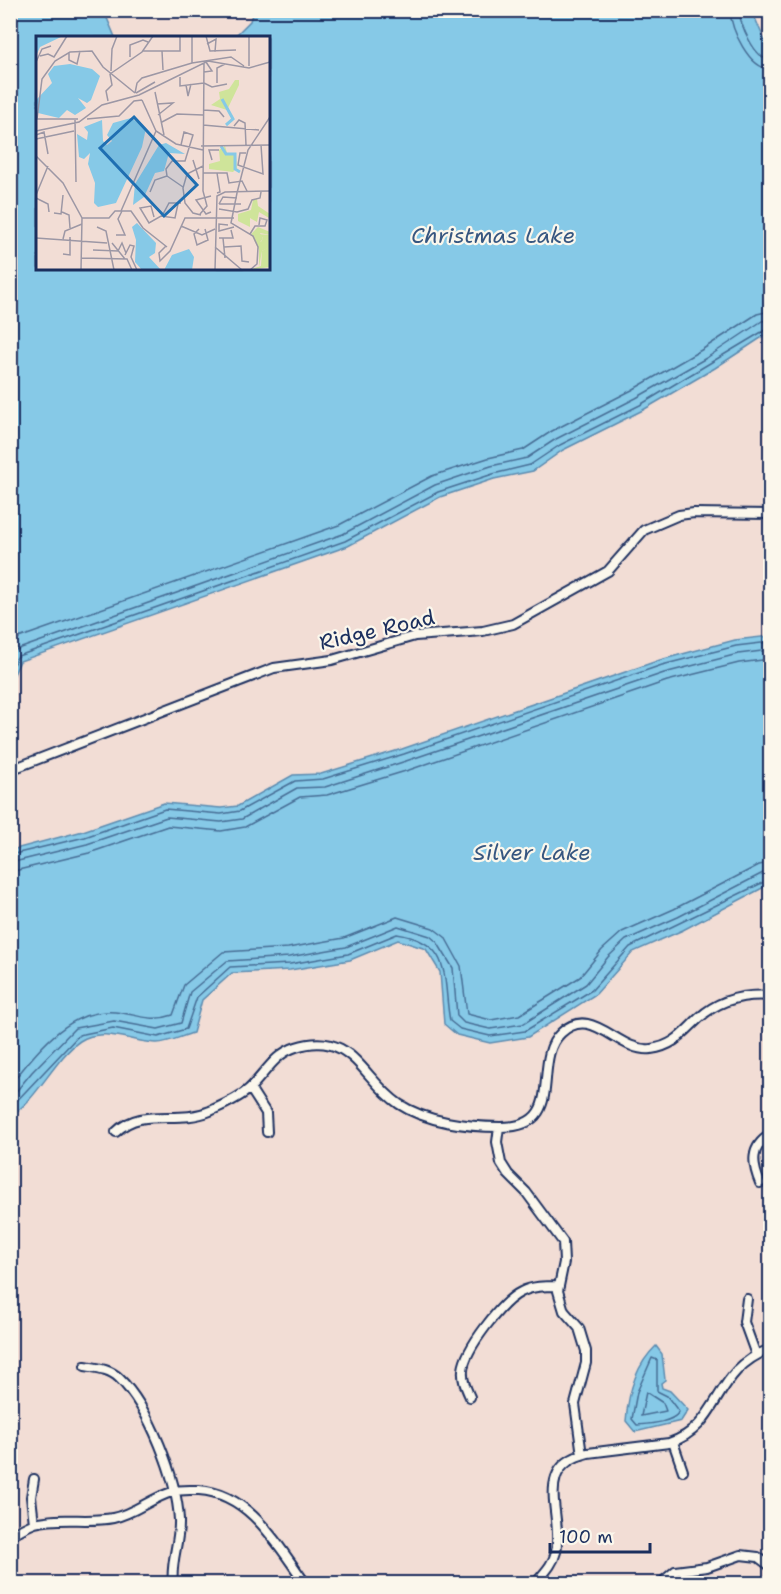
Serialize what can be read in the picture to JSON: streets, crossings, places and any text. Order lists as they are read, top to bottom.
{
  "streets": {
    "street": ["Ridge Road"]
  },
  "water": ["Christmas Lake", "Silver Lake"],
  "scale_bar": "100 m"
}
